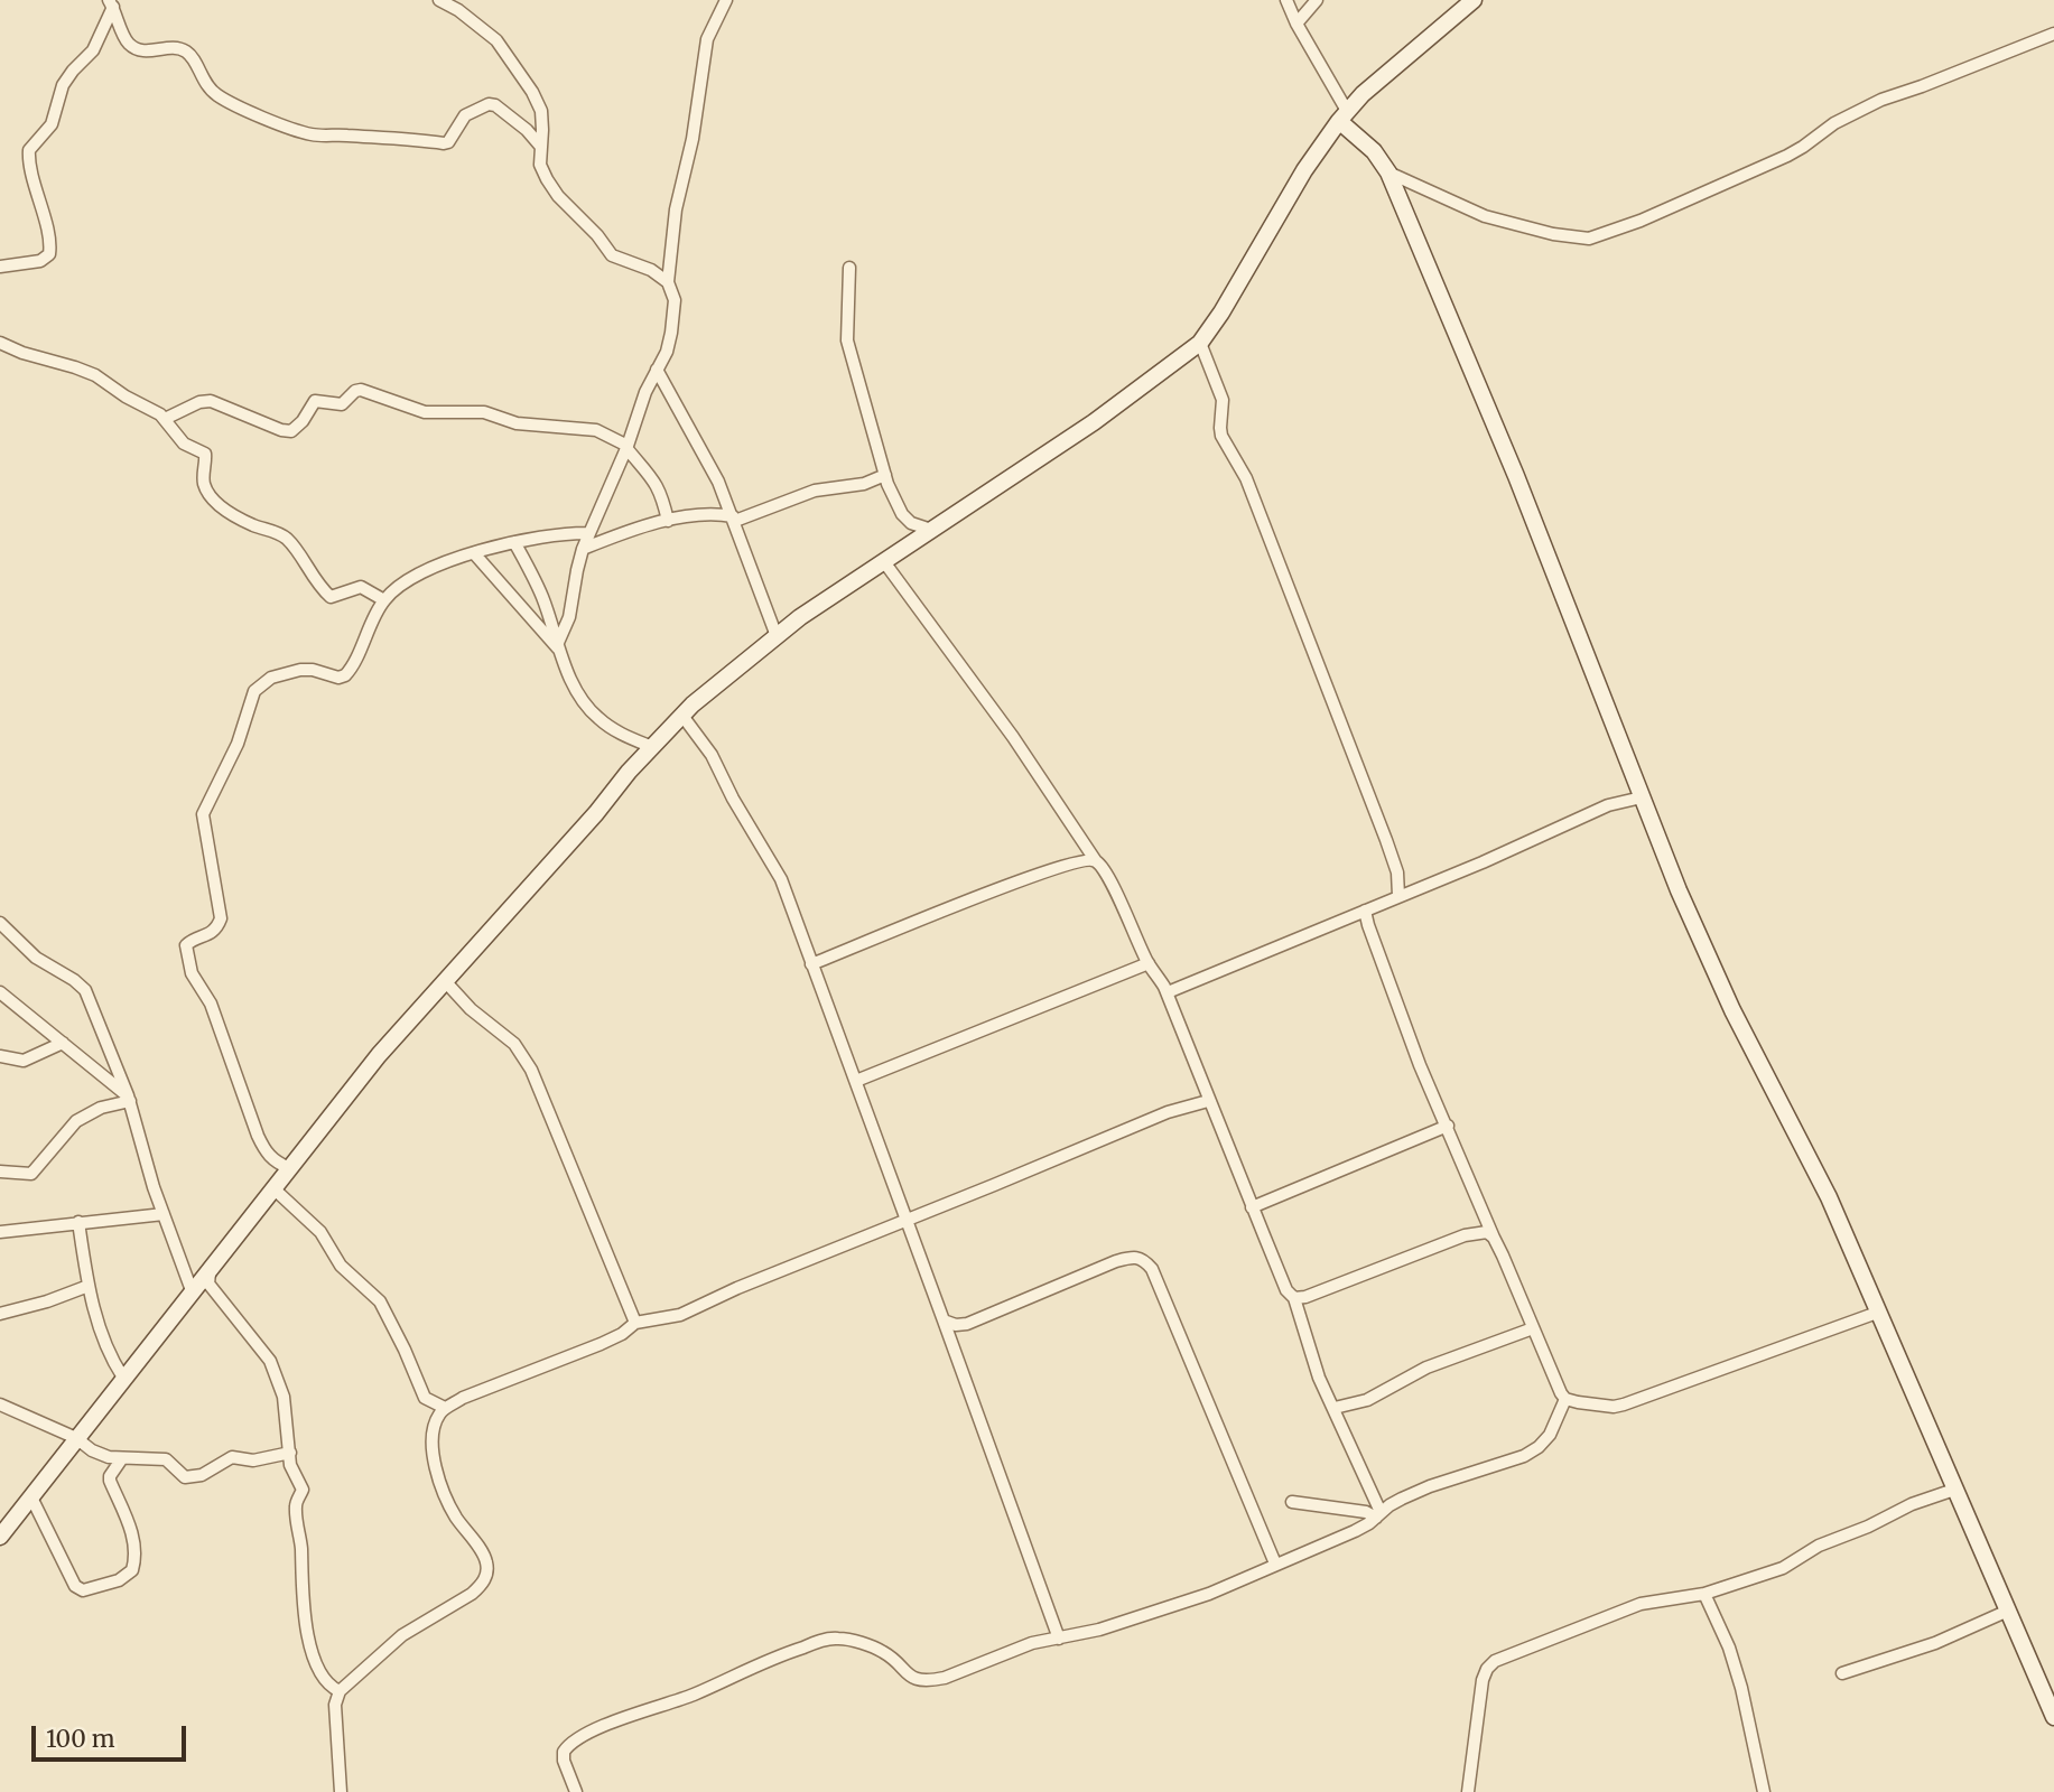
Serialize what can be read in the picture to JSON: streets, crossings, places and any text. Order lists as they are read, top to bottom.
{
  "scale_bar": "100 m"
}
